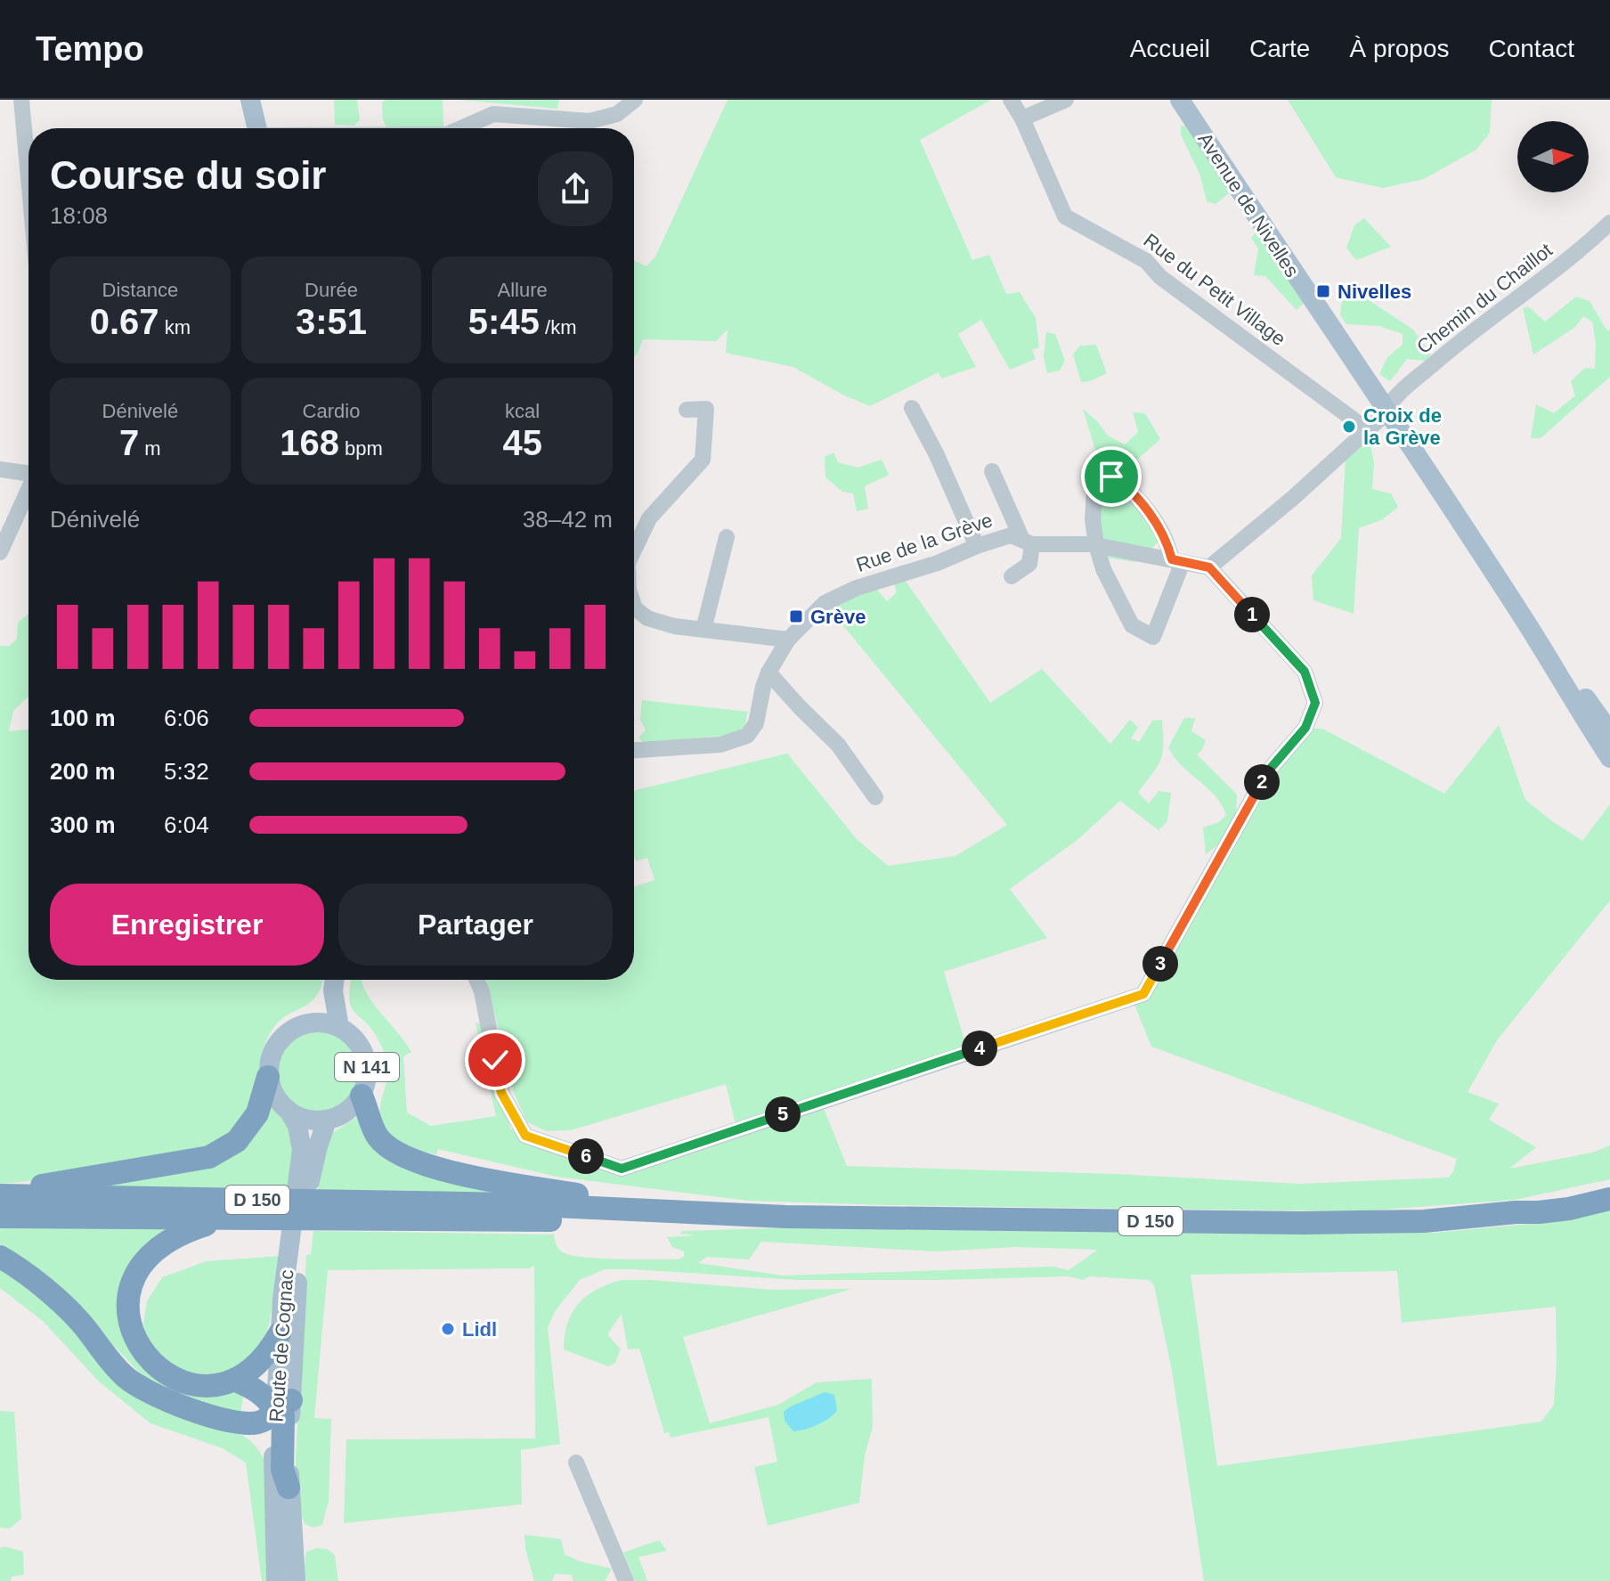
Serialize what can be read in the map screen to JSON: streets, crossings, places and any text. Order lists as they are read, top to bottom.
{
  "streets": {
    "highway": ["D 150"],
    "main road": ["Avenue de Nivelles", "N 141", "Route de Cognac"],
    "street": ["Rue du Petit Village", "Chemin du Chaillot", "Rue de la Grève"]
  },
  "crossings": [
    ["Avenue de Nivelles", "Chemin du Chaillot"],
    ["N 141", "Route de Cognac"]
  ],
  "places": {
    "transit": ["Nivelles", "Grève"],
    "other": ["Croix de la Grève", "Lidl"]
  },
  "north": "right",
  "page": {
    "header": "Tempo",
    "nav": [
      "Accueil",
      "Carte",
      "À propos",
      "Contact"
    ],
    "heading": ["Course du soir", "18:08"],
    "stats": [
      ["Distance", "0.67 km"],
      ["Durée", "3:51"],
      ["Allure", "5:45 /km"],
      ["Dénivelé", "7 m"],
      ["Cardio", "168 bpm"],
      ["kcal", "45"]
    ],
    "chart": ["Dénivelé", "38–42 m"],
    "pins": [
      "1",
      "2",
      "3",
      "4",
      "5",
      "6"
    ],
    "list": [
      {
        "name": "100 m",
        "note": "6:06"
      },
      {
        "name": "200 m",
        "note": "5:32"
      },
      {
        "name": "300 m",
        "note": "6:04"
      }
    ],
    "buttons": ["Enregistrer", "Partager"]
  }
}
